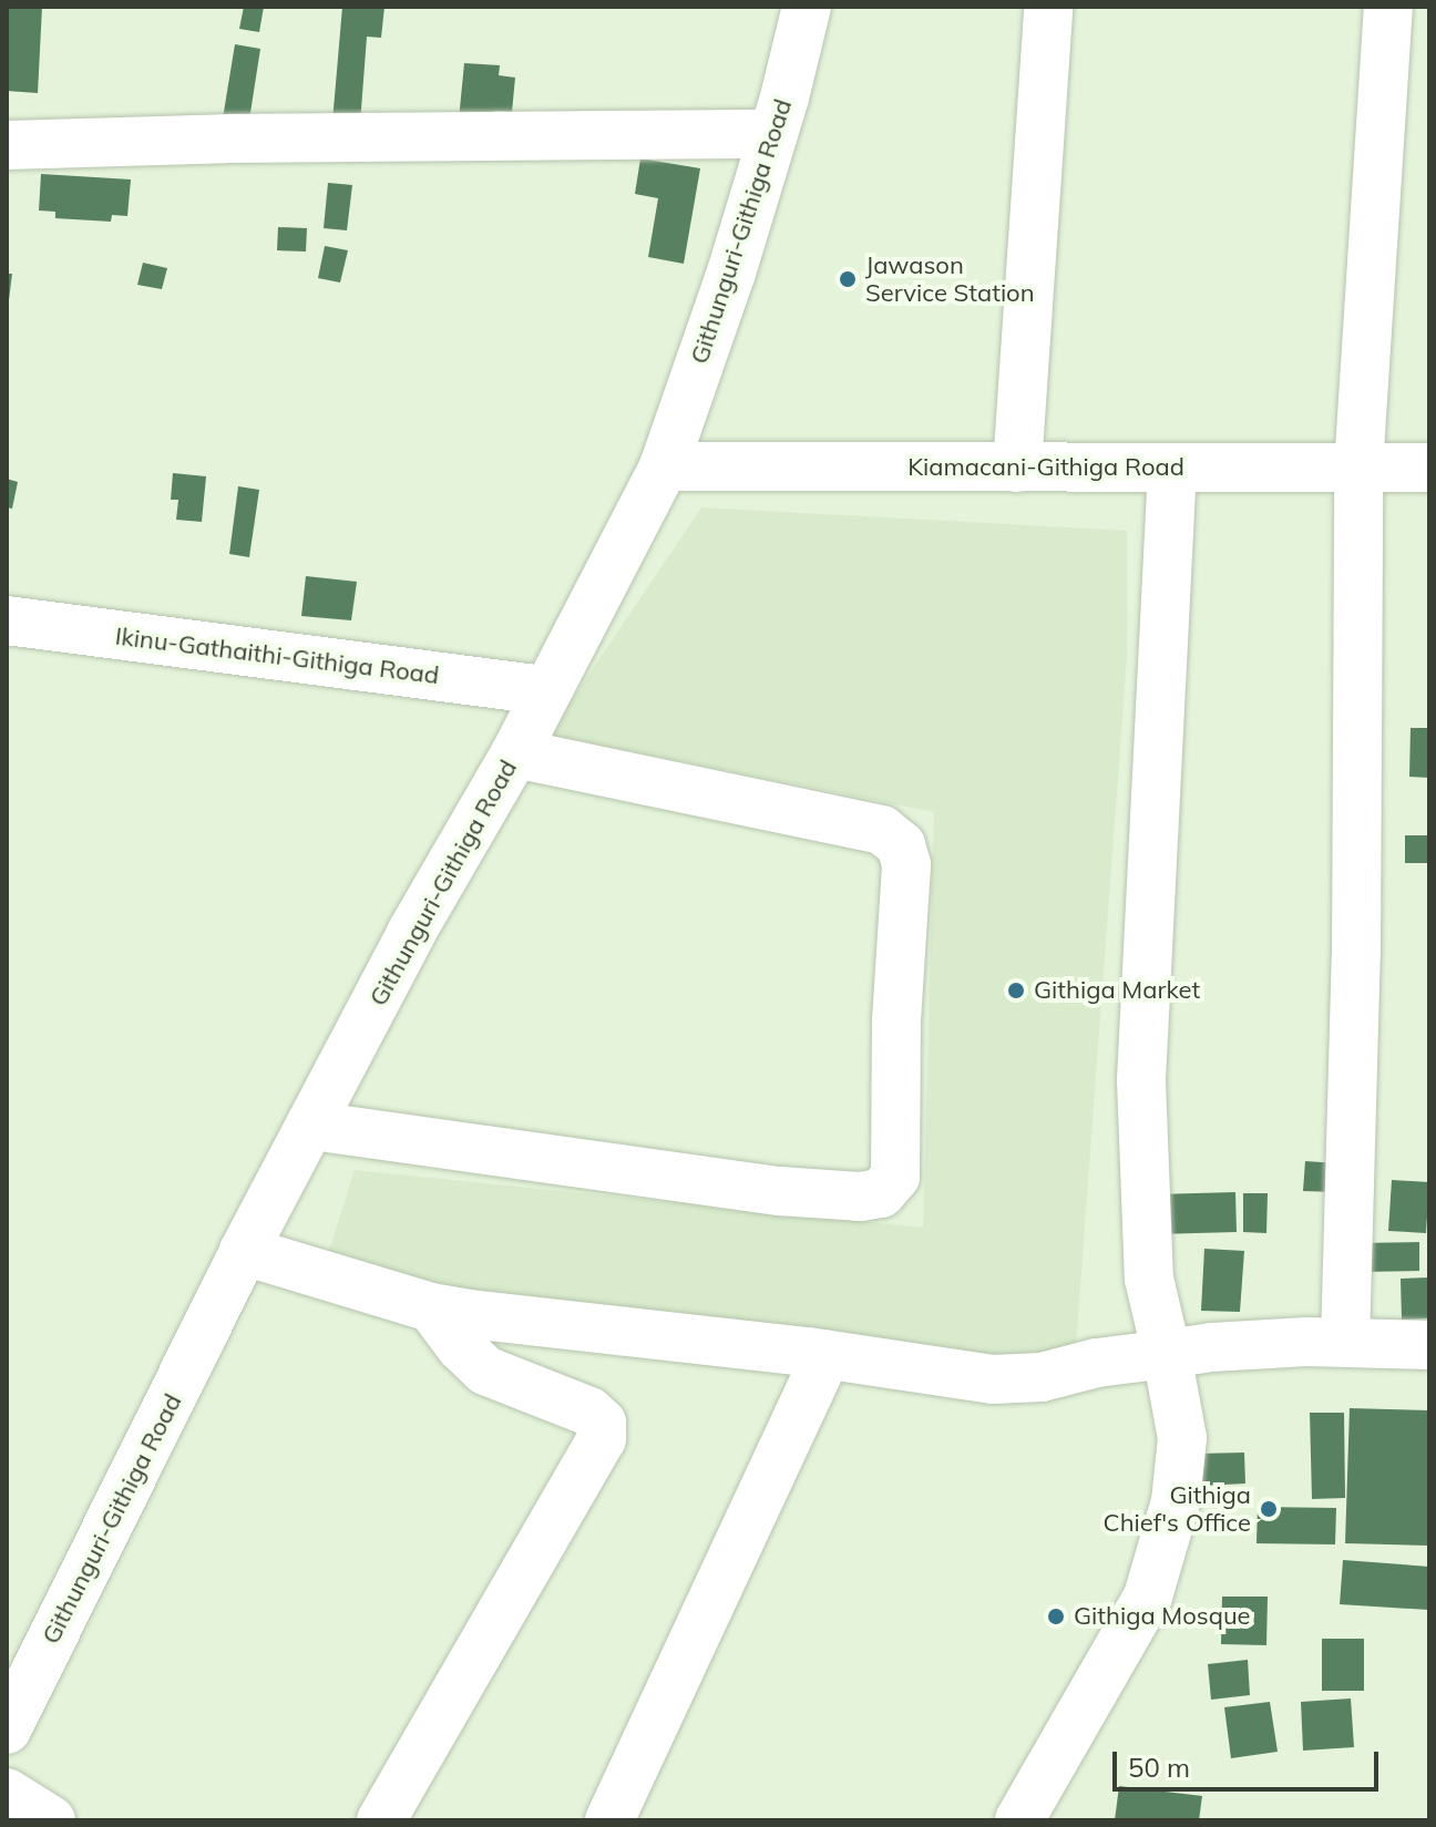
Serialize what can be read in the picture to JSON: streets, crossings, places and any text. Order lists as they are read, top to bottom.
{
  "streets": {
    "street": ["Githunguri-Githiga Road", "Kiamacani-Githiga Road", "Ikinu-Gathaithi-Githiga Road"]
  },
  "crossings": [
    ["Githunguri-Githiga Road", "Kiamacani-Githiga Road"],
    ["Githunguri-Githiga Road", "Ikinu-Gathaithi-Githiga Road"]
  ],
  "places": [
    "Jawason Service Station",
    "Githiga Market",
    "Githiga Chief's Office",
    "Githiga Mosque"
  ],
  "scale_bar": "50 m"
}
